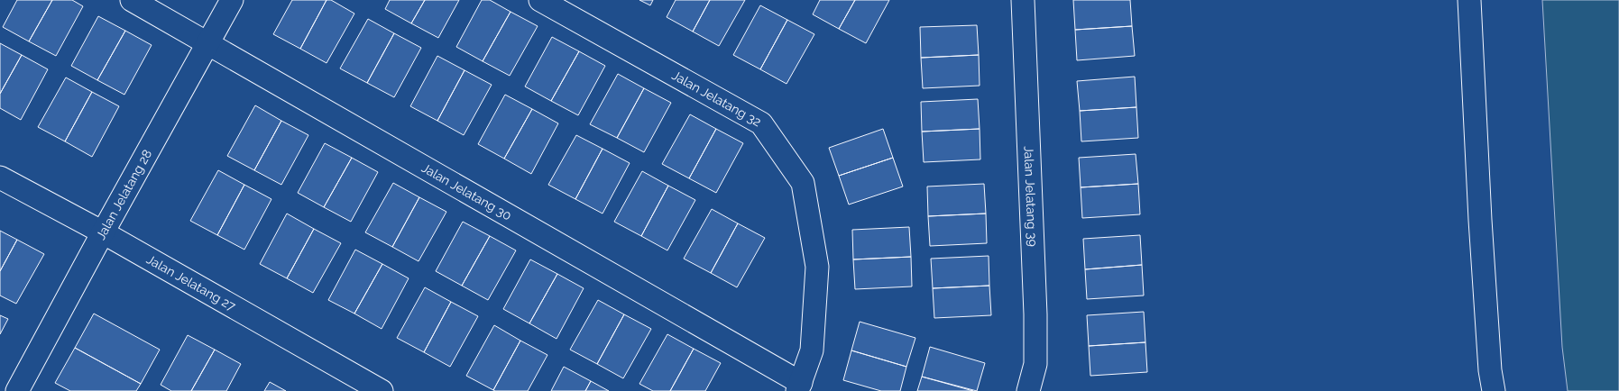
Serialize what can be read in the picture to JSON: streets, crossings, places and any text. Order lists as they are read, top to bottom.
{
  "streets": {
    "street": [
      "Jalan Jelatang 32",
      "Jalan Jelatang 30",
      "Jalan Jelatang 28",
      "Jalan Jelatang 39",
      "Jalan Jelatang 27"
    ]
  },
  "crossings": [
    ["Jalan Jelatang 32", "Jalan Jelatang 30"],
    ["Jalan Jelatang 30", "Jalan Jelatang 28"],
    ["Jalan Jelatang 28", "Jalan Jelatang 27"]
  ]
}
